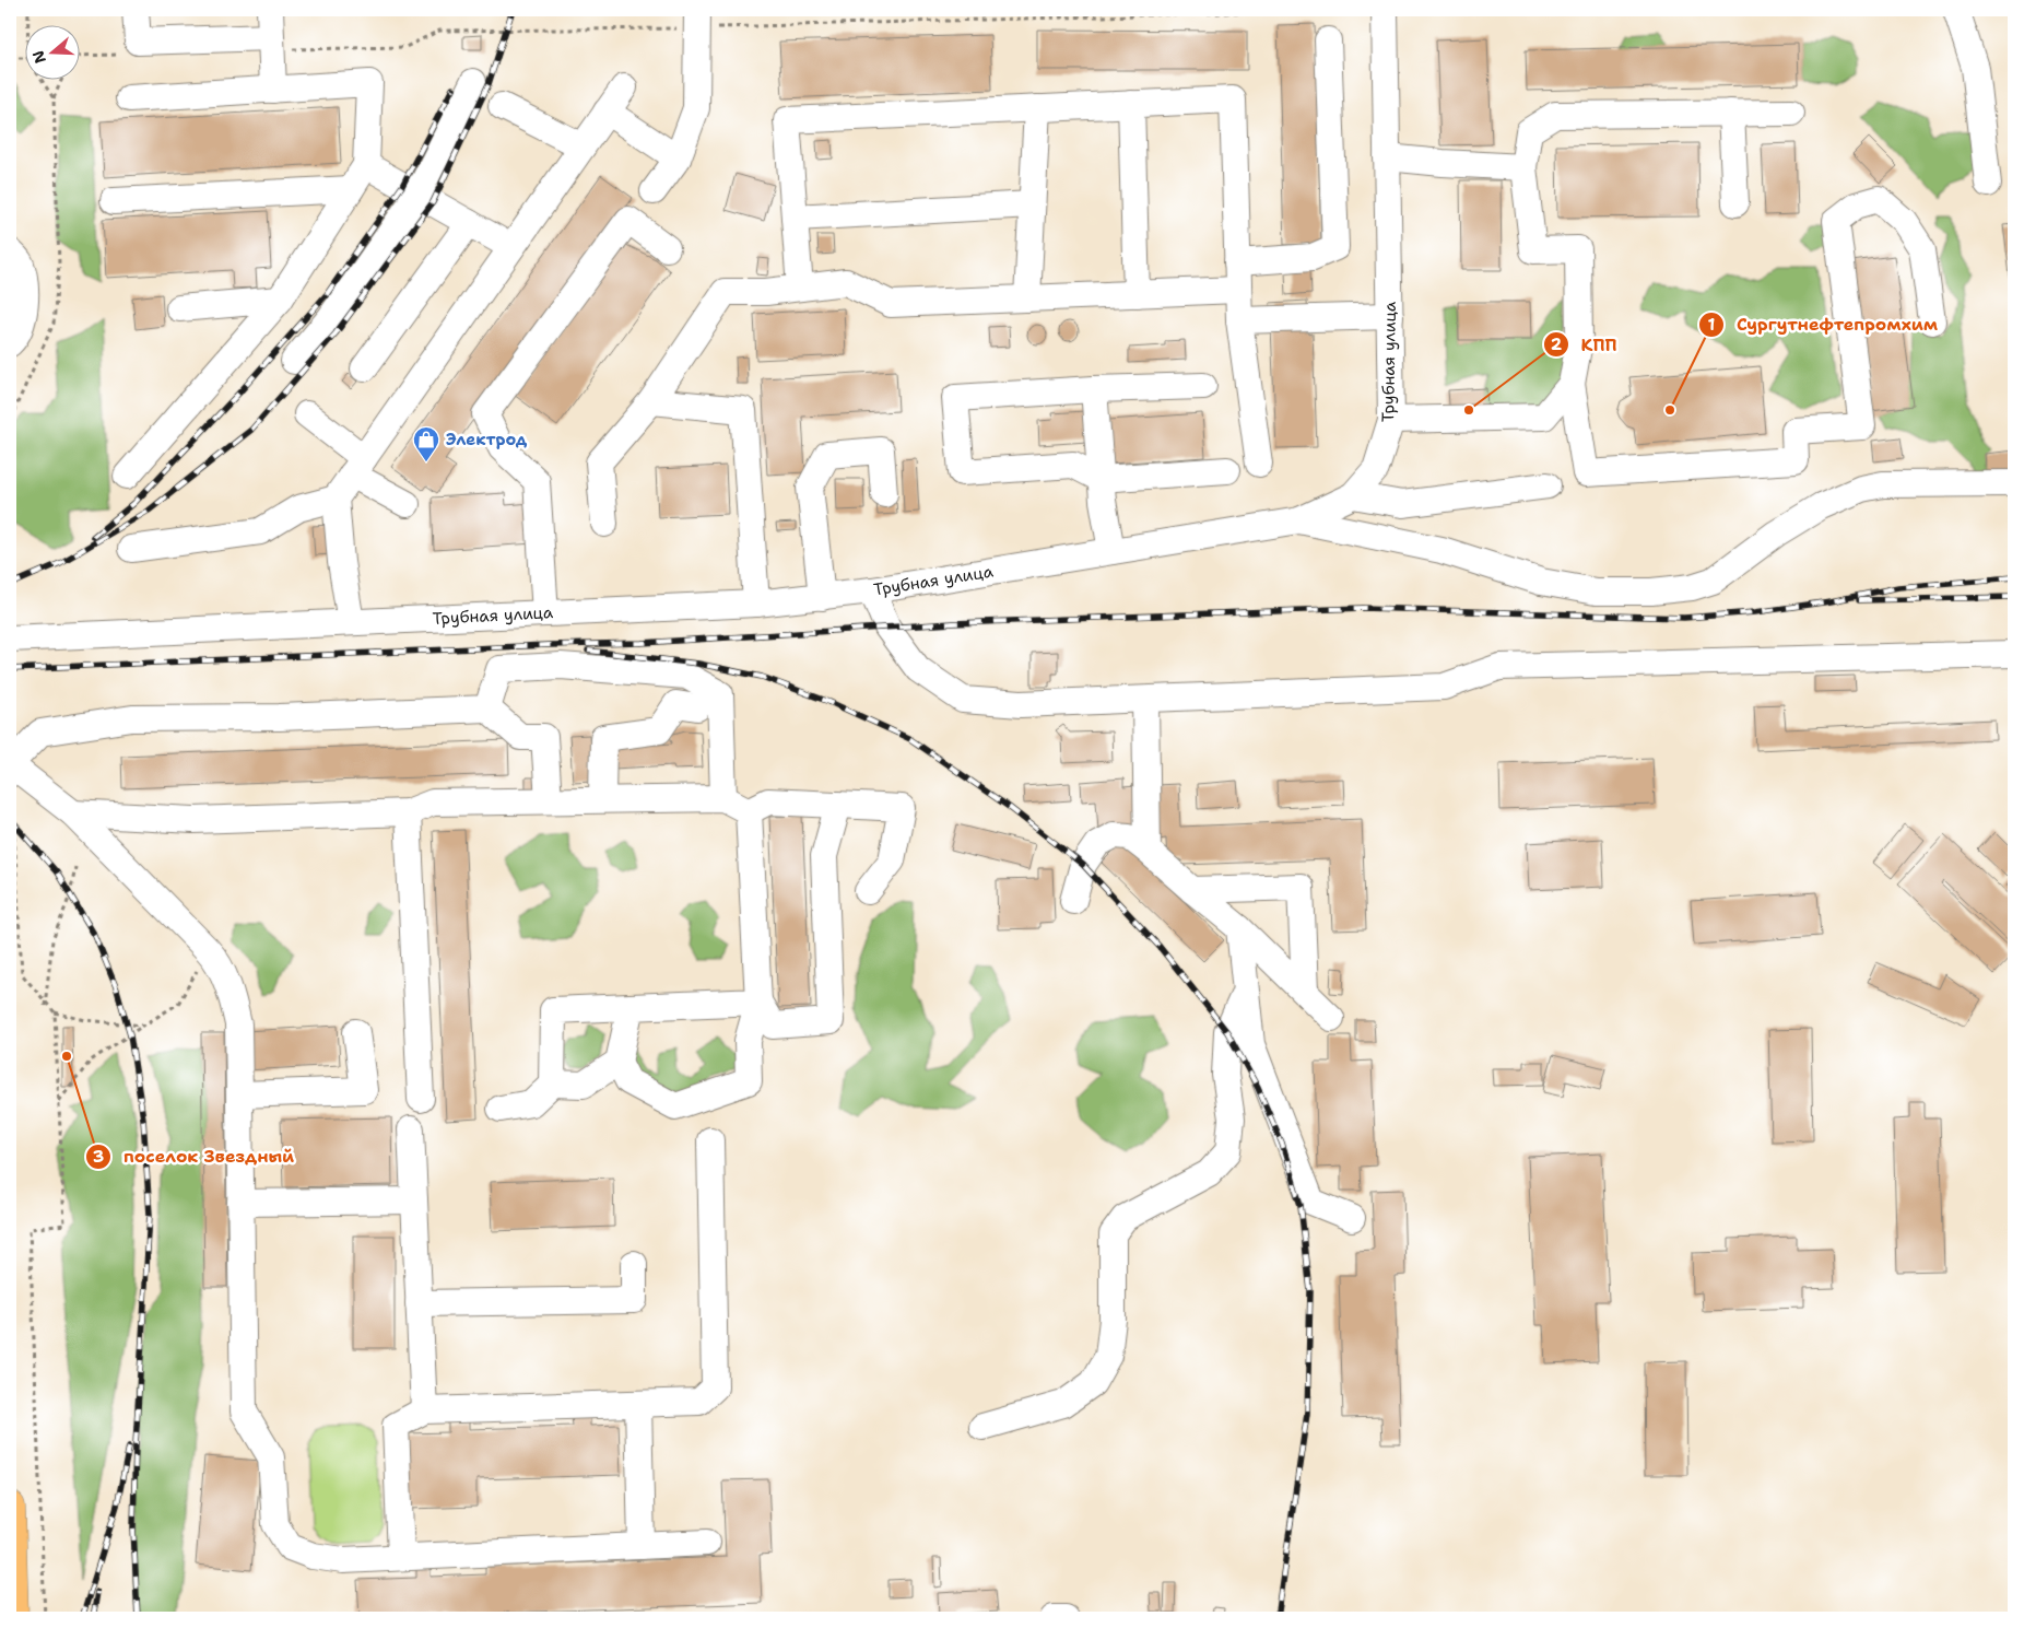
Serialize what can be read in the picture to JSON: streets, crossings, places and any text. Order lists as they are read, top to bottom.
{
  "streets": {
    "street": ["Трубная улица"]
  },
  "places": {
    "other": ["КПП", "Сургутнефтепромхим", "поселок Звездный"],
    "shop": ["Электрод"]
  },
  "north": "left"
}
